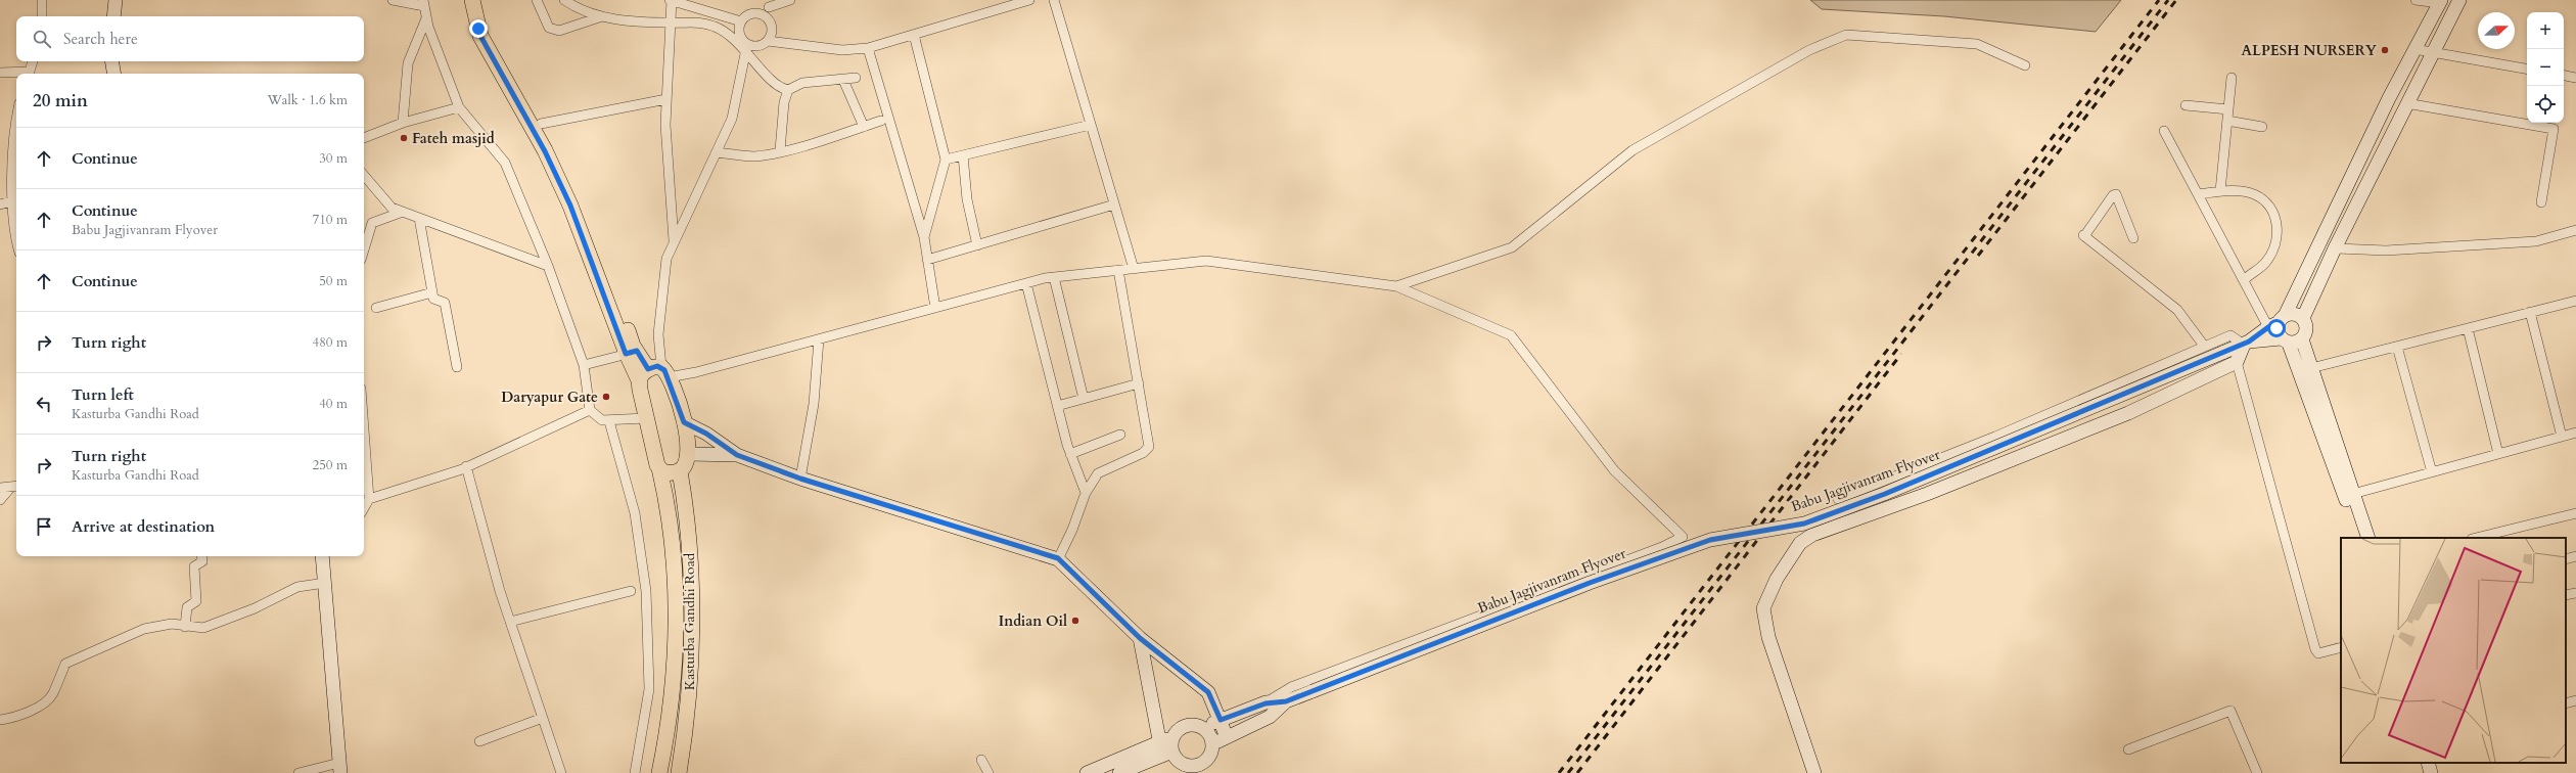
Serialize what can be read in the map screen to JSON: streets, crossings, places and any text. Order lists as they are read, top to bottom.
{
  "streets": {
    "main road": ["Kasturba Gandhi Road"],
    "street": ["Babu Jagjivanram Flyover"]
  },
  "places": [
    "ALPESH NURSERY",
    "Fateh masjid",
    "Daryapur Gate",
    "Indian Oil"
  ],
  "north": "right",
  "page": {
    "map_buttons": ["+", "−"],
    "search": "Search here",
    "heading": ["20 min", "Walk · 1.6 km"],
    "list": [
      ["Continue", "30 m"],
      ["Continue", "Babu Jagjivanram Flyover", "710 m"],
      ["Continue", "50 m"],
      ["Turn right", "480 m"],
      ["Turn left", "Kasturba Gandhi Road", "40 m"],
      ["Turn right", "Kasturba Gandhi Road", "250 m"],
      "Arrive at destination"
    ]
  }
}
